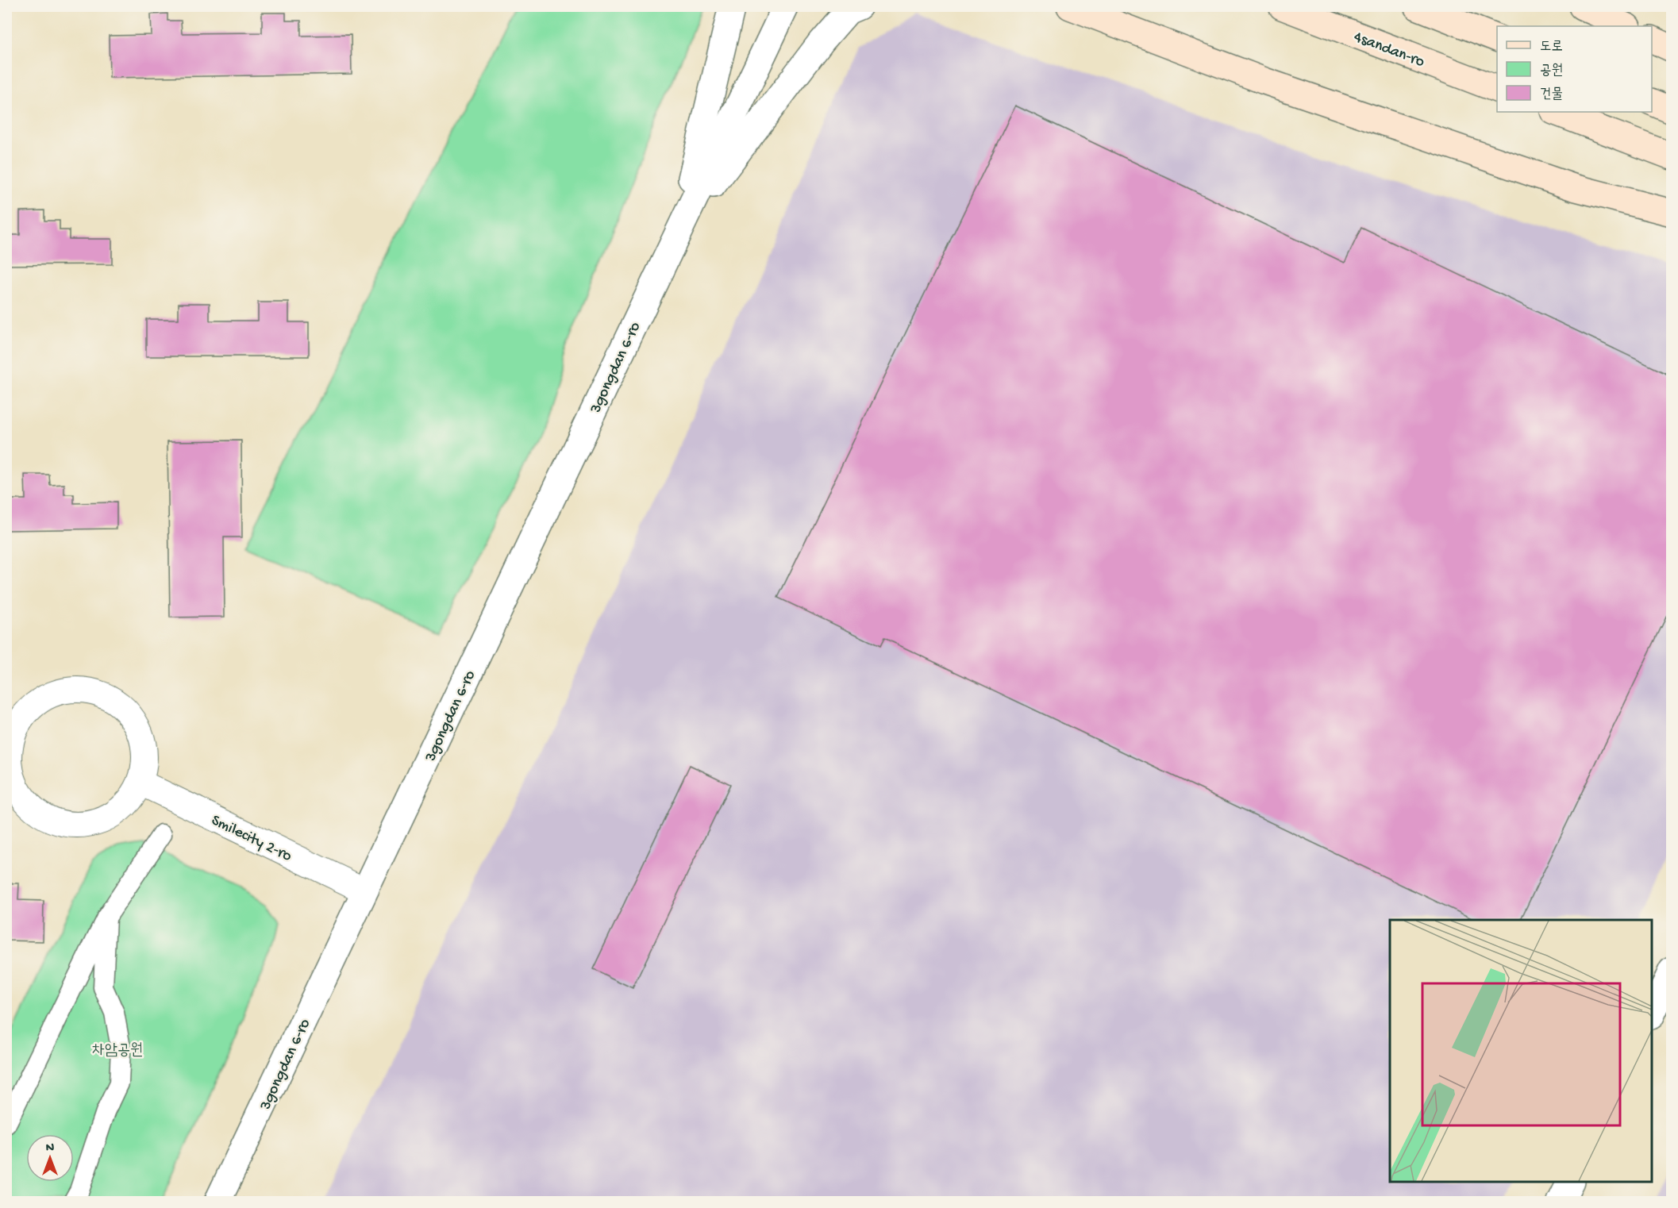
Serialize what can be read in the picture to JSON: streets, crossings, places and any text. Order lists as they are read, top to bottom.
{
  "streets": {
    "main road": ["4sandan-ro"],
    "street": ["3gongdan 6-ro", "Smilecity 2-ro"]
  },
  "crossings": [
    ["3gongdan 6-ro", "Smilecity 2-ro"]
  ],
  "parks": ["차암공원"],
  "legend": ["도로", "공원", "건물"],
  "north": "top"
}
